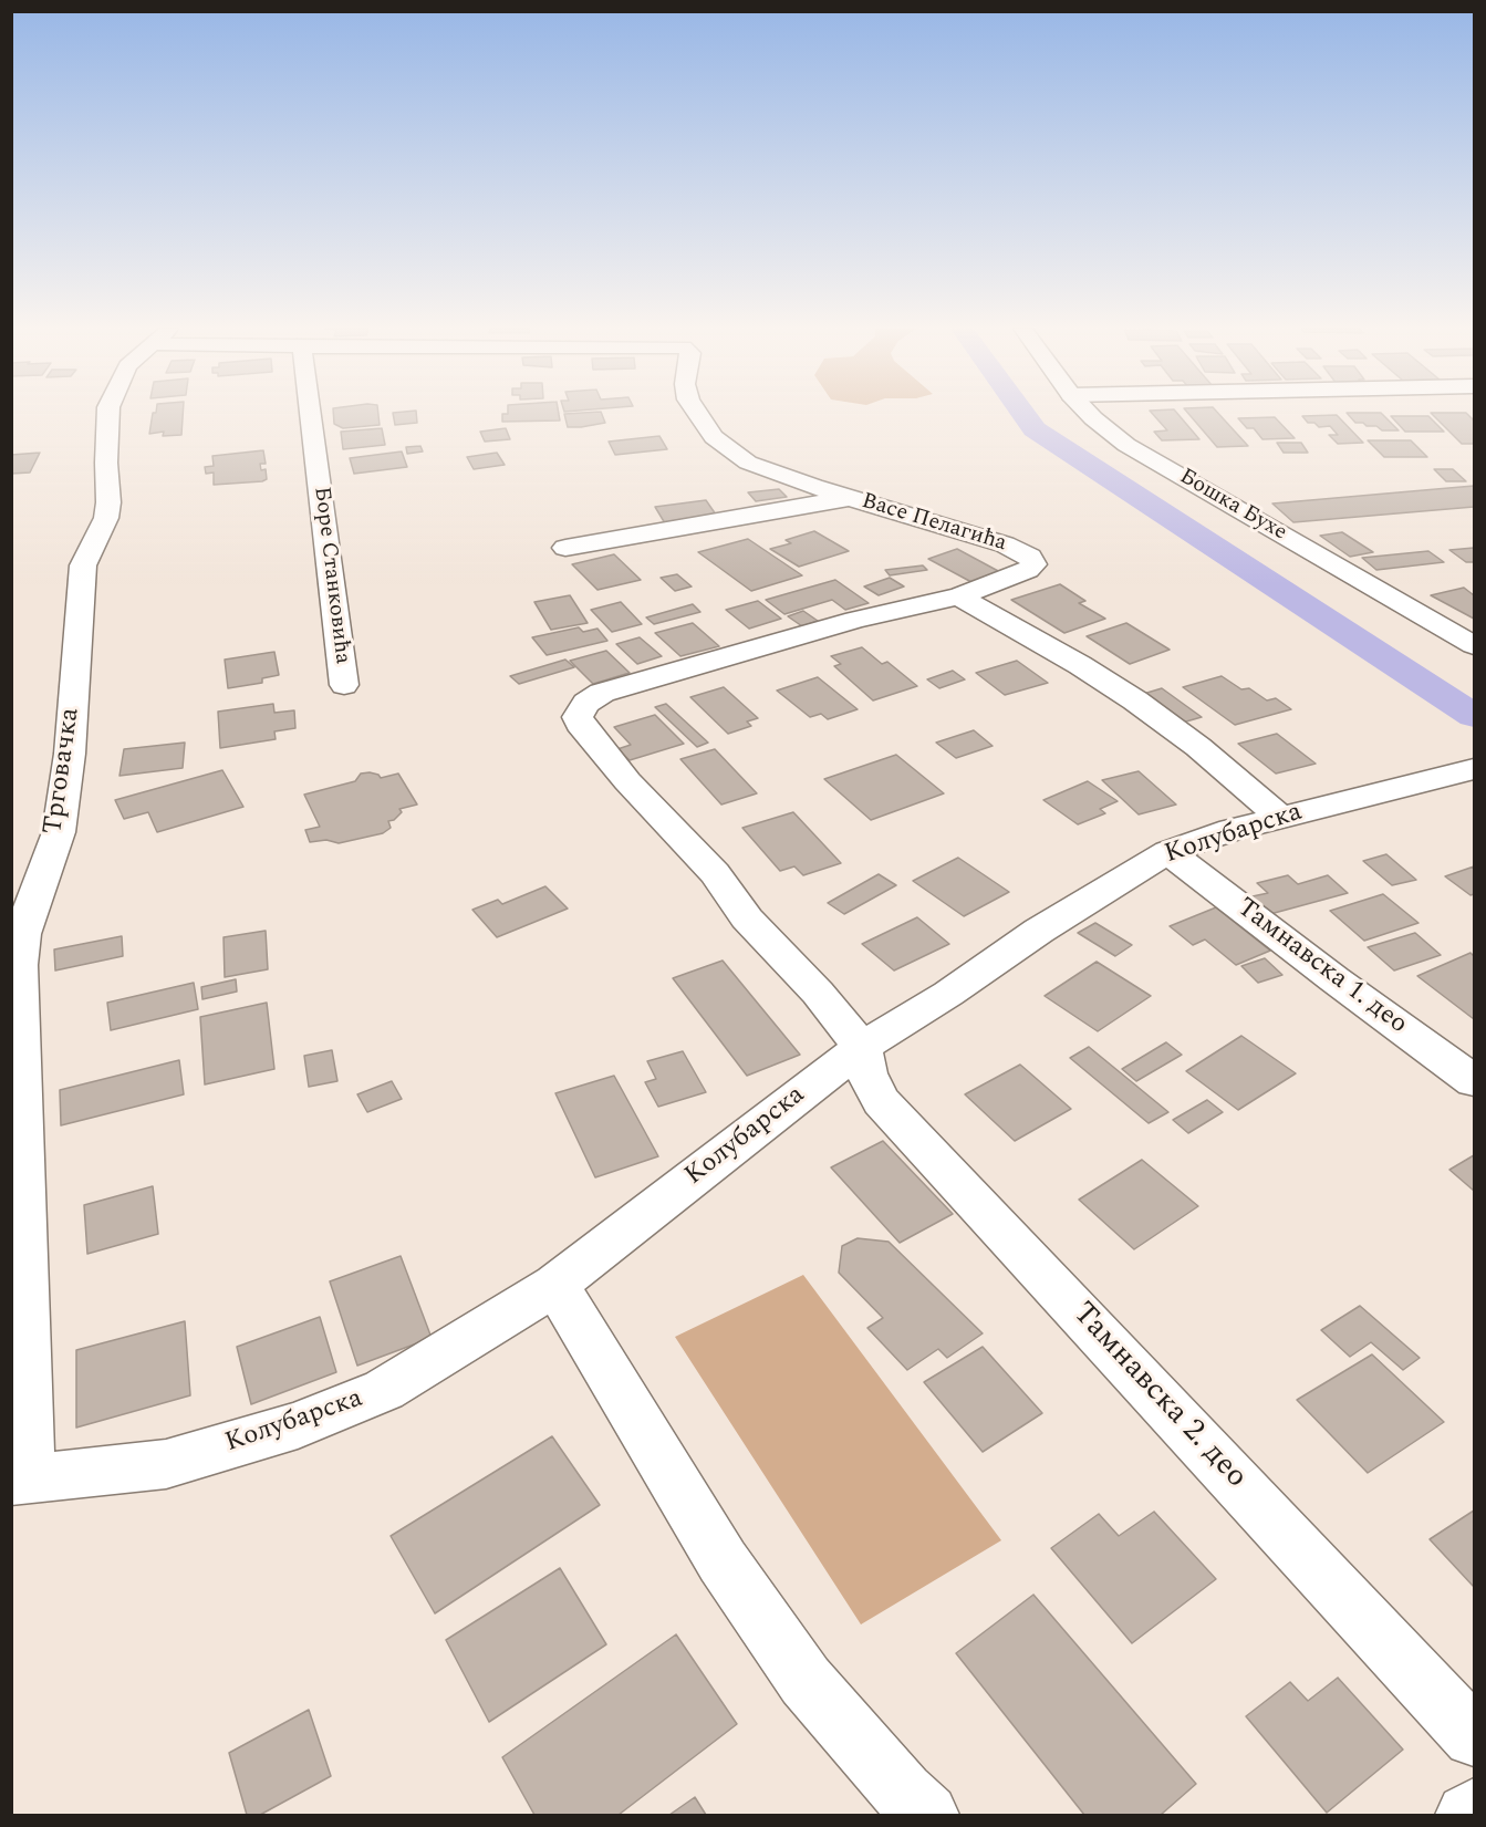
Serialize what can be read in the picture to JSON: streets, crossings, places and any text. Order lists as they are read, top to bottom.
{
  "streets": {
    "street": [
      "Бошка Бухе",
      "Васе Пелагића",
      "Боре Станковића",
      "Трговачка",
      "Колубарска",
      "Тамнавска 1. део",
      "Тамнавска 2. део"
    ]
  },
  "crossings": [
    ["Васе Пелагића", "Колубарска"],
    ["Васе Пелагића", "Тамнавска 2. део"],
    ["Трговачка", "Колубарска"],
    ["Колубарска", "Тамнавска 1. део"],
    ["Колубарска", "Тамнавска 2. део"]
  ]
}
